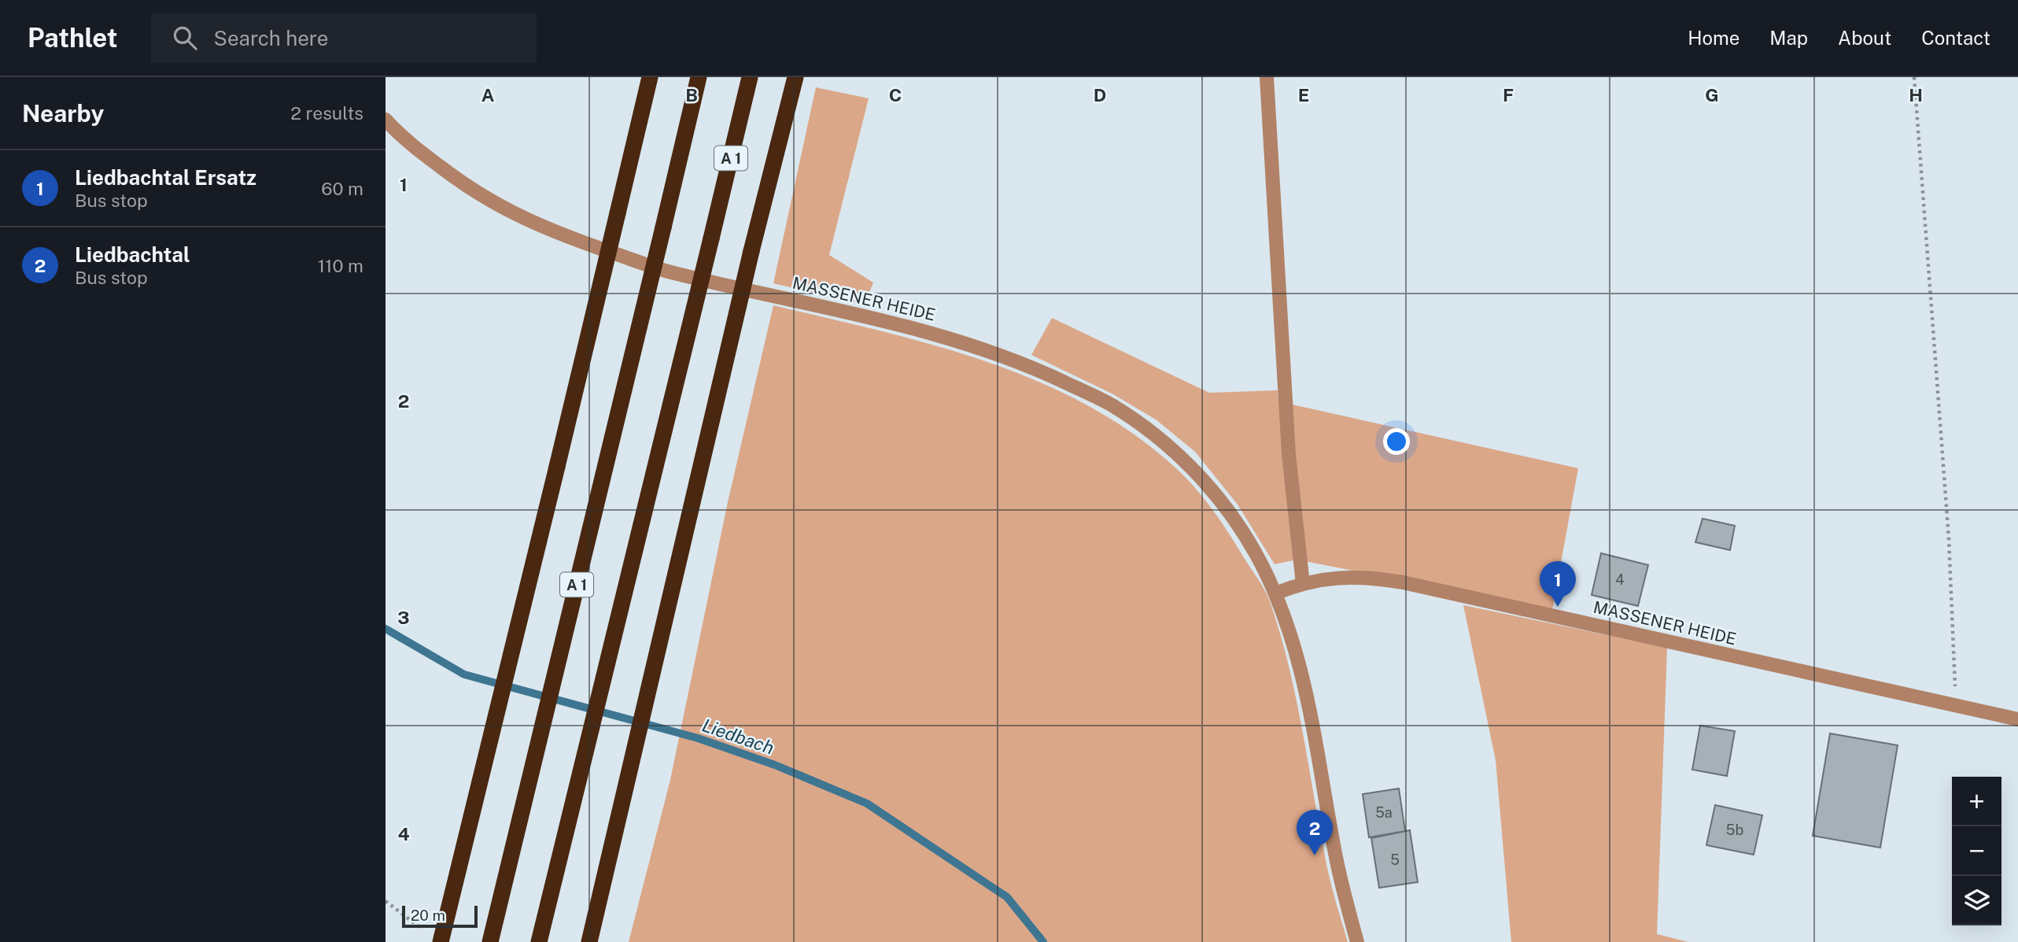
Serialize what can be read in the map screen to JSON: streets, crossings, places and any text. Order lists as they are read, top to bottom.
{
  "streets": {
    "highway": ["A 1"],
    "street": ["MASSENER HEIDE"]
  },
  "water": ["Liedbach"],
  "house_numbers": [
    "4",
    "5a",
    "5b",
    "5"
  ],
  "scale_bar": "20 m",
  "page": {
    "header": "Pathlet",
    "search": "Search here",
    "nav": [
      "Home",
      "Map",
      "About",
      "Contact"
    ],
    "heading": ["Nearby", "2 results"],
    "list": [
      {
        "mark": "1",
        "name": "Liedbachtal Ersatz",
        "note": "Bus stop",
        "value": "60 m"
      },
      {
        "mark": "2",
        "name": "Liedbachtal",
        "note": "Bus stop",
        "value": "110 m"
      }
    ],
    "pins": ["1", "2"],
    "map_buttons": ["+", "−"],
    "scale": "20 m"
  },
  "grid": {
    "columns": [
      "A",
      "B",
      "C",
      "D",
      "E",
      "F",
      "G",
      "H"
    ],
    "rows": [
      "1",
      "2",
      "3",
      "4"
    ]
  }
}
